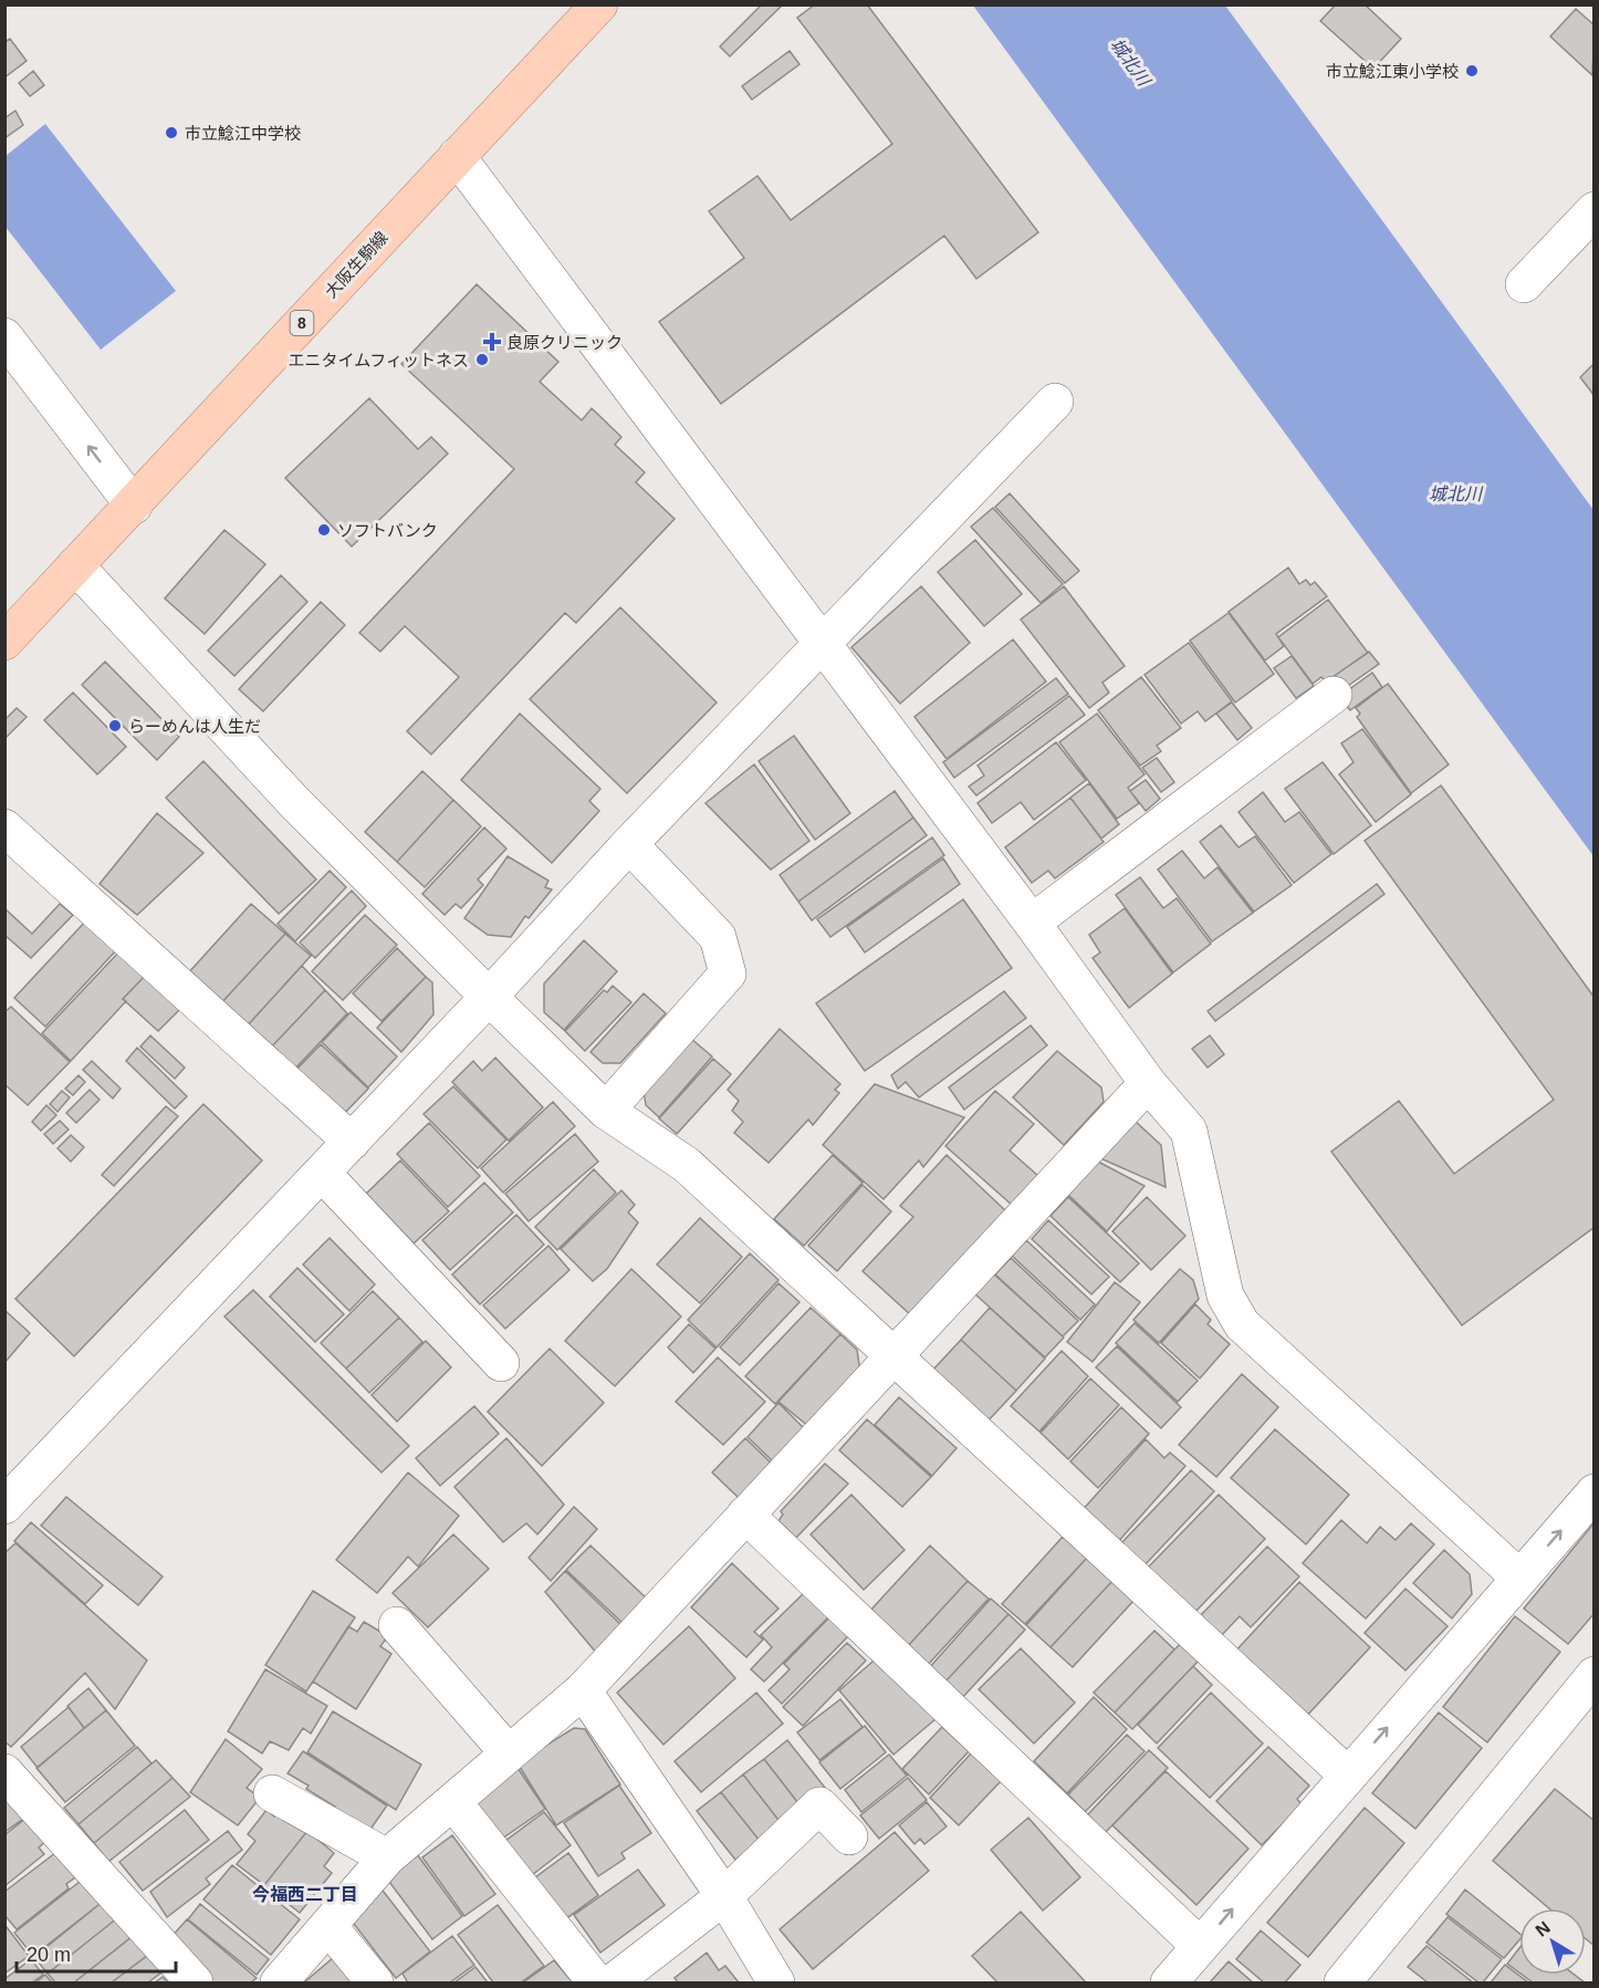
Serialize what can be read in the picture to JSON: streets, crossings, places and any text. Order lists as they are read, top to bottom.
{
  "streets": {
    "main road": ["大阪生駒線", "8"]
  },
  "districts": ["今福西二丁目"],
  "water": ["城北川"],
  "places": {
    "other": [
      "市立鯰江東小学校",
      "市立鯰江中学校",
      "エニタイムフィットネス",
      "ソフトバンク",
      "らーめんは人生だ"
    ],
    "health": ["良原クリニック"]
  },
  "scale_bar": "20 m",
  "north": "top left"
}
